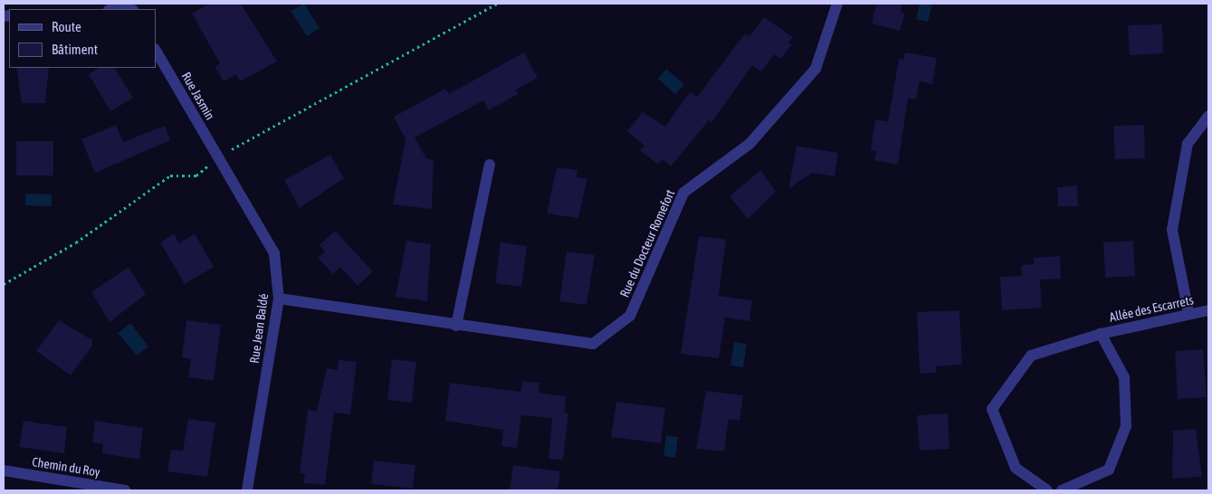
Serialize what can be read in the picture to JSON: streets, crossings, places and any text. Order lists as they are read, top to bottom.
{
  "streets": {
    "street": [
      "Rue Jasmin",
      "Rue du Docteur Romefort",
      "Allée des Escarrets",
      "Rue Jean Baldé",
      "Chemin du Roy"
    ]
  },
  "crossings": [
    ["Rue Jasmin", "Rue Jean Baldé"],
    ["Rue du Docteur Romefort", "Rue Jean Baldé"]
  ],
  "legend": ["Route", "Bâtiment"]
}
